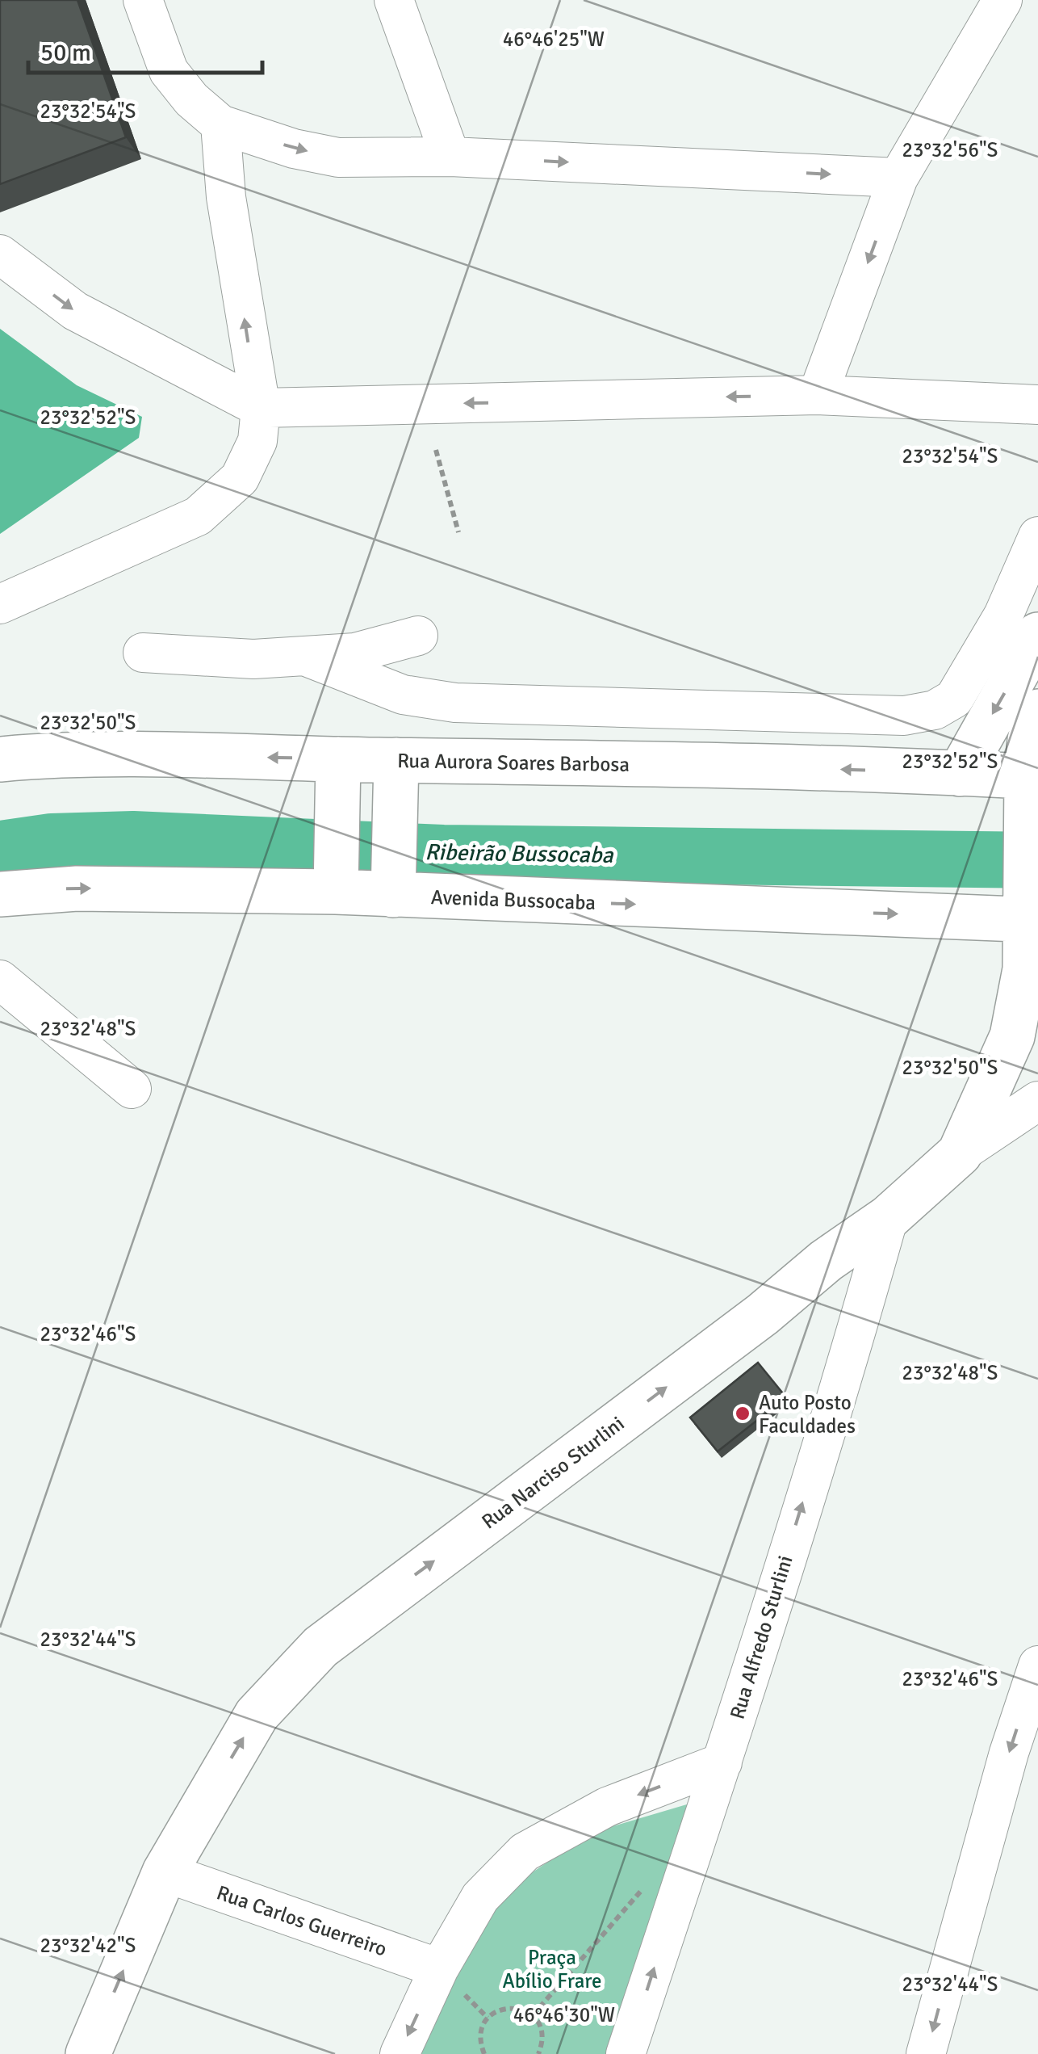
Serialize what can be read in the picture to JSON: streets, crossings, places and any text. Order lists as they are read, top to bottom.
{
  "streets": {
    "main road": ["Rua Aurora Soares Barbosa", "Avenida Bussocaba", "Rua Narciso Sturlini"],
    "street": ["Rua Alfredo Sturlini", "Rua Carlos Guerreiro"]
  },
  "crossings": [
    ["Rua Aurora Soares Barbosa", "Rua Narciso Sturlini"],
    ["Avenida Bussocaba", "Rua Narciso Sturlini"],
    ["Rua Narciso Sturlini", "Rua Alfredo Sturlini"],
    ["Rua Narciso Sturlini", "Rua Carlos Guerreiro"]
  ],
  "one_way": ["Rua Aurora Soares Barbosa", "Avenida Bussocaba", "Rua Narciso Sturlini"],
  "water": ["Ribeirão Bussocaba"],
  "parks": ["Praça Abílio Frare"],
  "places": ["Auto Posto Faculdades"],
  "scale_bar": "50 m",
  "coordinates": [
    "46°46'25\"W",
    "23°32'54\"S",
    "23°32'56\"S",
    "23°32'52\"S",
    "23°32'50\"S",
    "23°32'48\"S",
    "23°32'46\"S",
    "23°32'44\"S",
    "23°32'42\"S",
    "46°46'30\"W"
  ]
}
